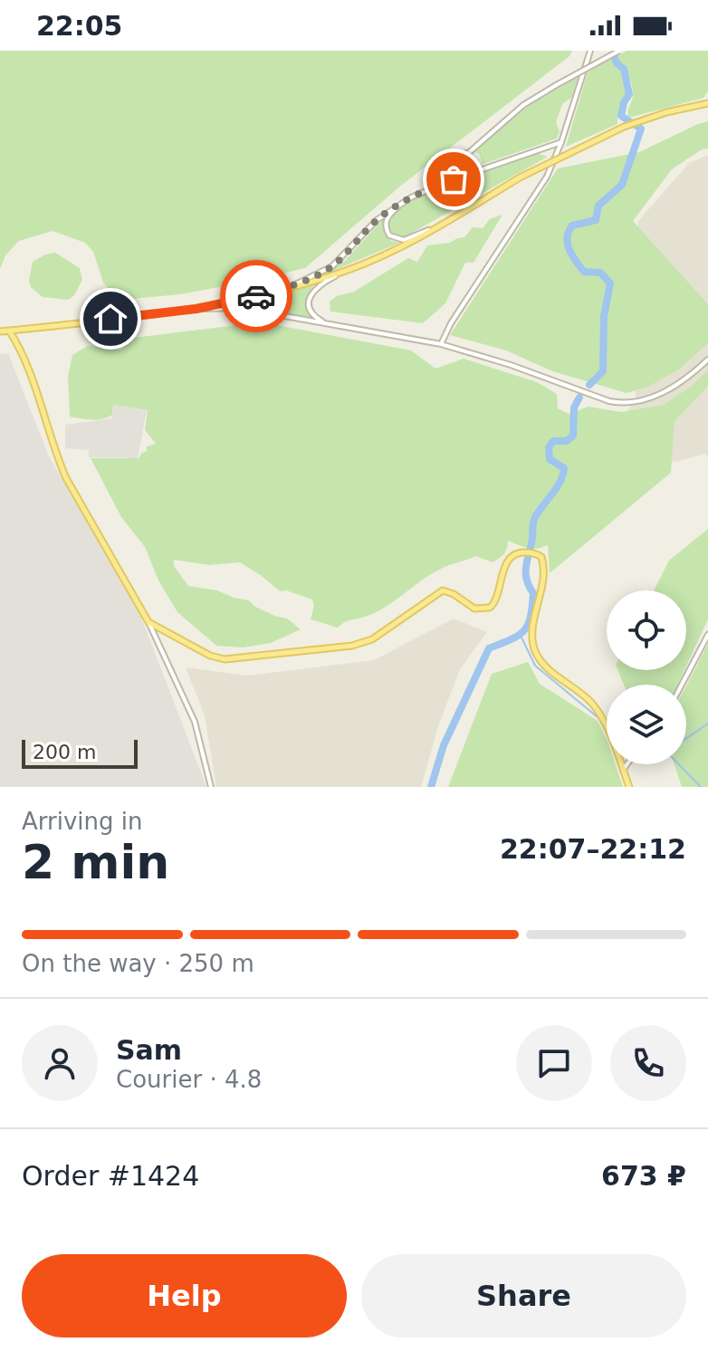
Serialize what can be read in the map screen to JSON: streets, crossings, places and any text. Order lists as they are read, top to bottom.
{
  "scale_bar": "200 m",
  "page": {
    "status": "22:05",
    "scale": "200 m",
    "heading": ["2 min", "Arriving in", "22:07–22:12"],
    "panel": [
      "Sam",
      "Courier · 4.8",
      "Order #1424",
      "673 ₽"
    ],
    "bar": "On the way · 250 m",
    "buttons": ["Help", "Share"]
  }
}
